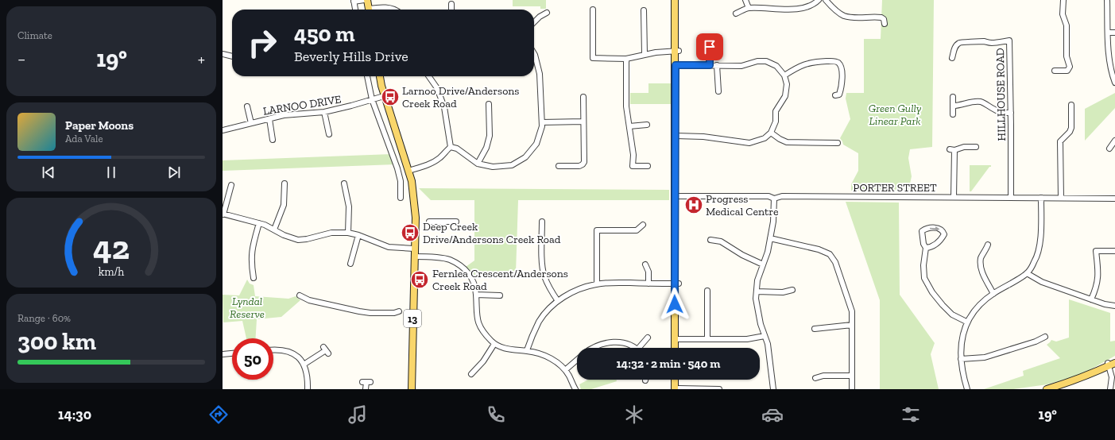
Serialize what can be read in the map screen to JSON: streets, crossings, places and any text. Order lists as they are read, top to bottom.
{
  "streets": {
    "main road": ["13"],
    "street": ["HILLHOUSE ROAD", "LARNOO DRIVE", "PORTER STREET"]
  },
  "crossings": [
    ["HILLHOUSE ROAD", "PORTER STREET"],
    ["LARNOO DRIVE", "13"]
  ],
  "parks": ["Green Gully Linear Park", "Lyndal Reserve"],
  "places": {
    "bus stop": ["Larnoo Drive/Andersons Creek Road", "Deep Creek Drive/Andersons Creek Road", "Fernlea Crescent/Andersons Creek Road"],
    "hospital": ["Progress Medical Centre"]
  },
  "page": {
    "tile": [
      "Climate",
      ["Range · 60%", "300 km"]
    ],
    "turn": ["450 m", "Beverly Hills Drive"],
    "heat": ["−", "19°", "+"],
    "song": ["Paper Moons", "Ada Vale"],
    "limit": "50",
    "trip": "14:32 · 2 min · 540 m",
    "tabs": ["14:30", "19°"],
    "gauge": ["42", "km/h"]
  }
}
